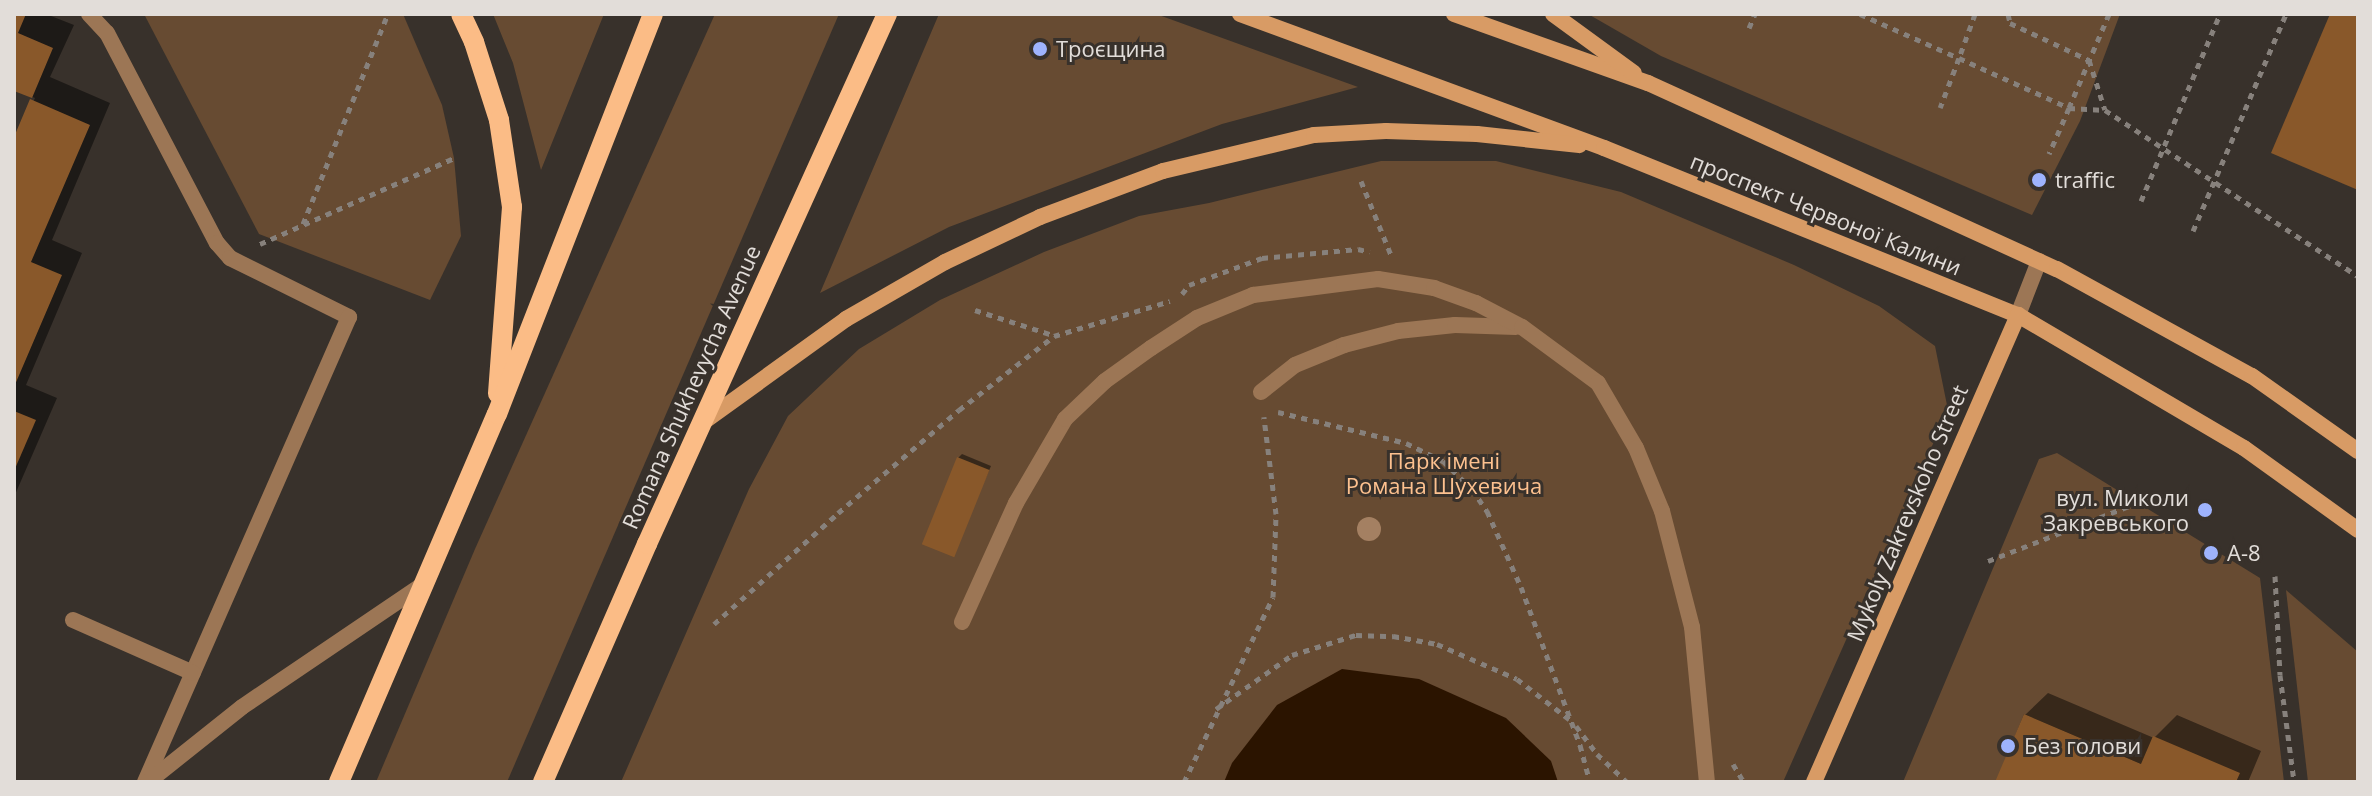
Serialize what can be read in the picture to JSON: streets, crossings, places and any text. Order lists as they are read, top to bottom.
{
  "streets": {
    "main road": ["проспект Червоної Калини", "Romana Shukhevycha Avenue", "Mykoly Zakrevskoho Street"]
  },
  "crossings": [
    ["проспект Червоної Калини", "Mykoly Zakrevskoho Street"]
  ],
  "parks": ["Парк імені Романа Шухевича"],
  "places": [
    "Троєщина",
    "traffic",
    "вул. Миколи Закревського",
    "А-8",
    "Без голови"
  ]
}
